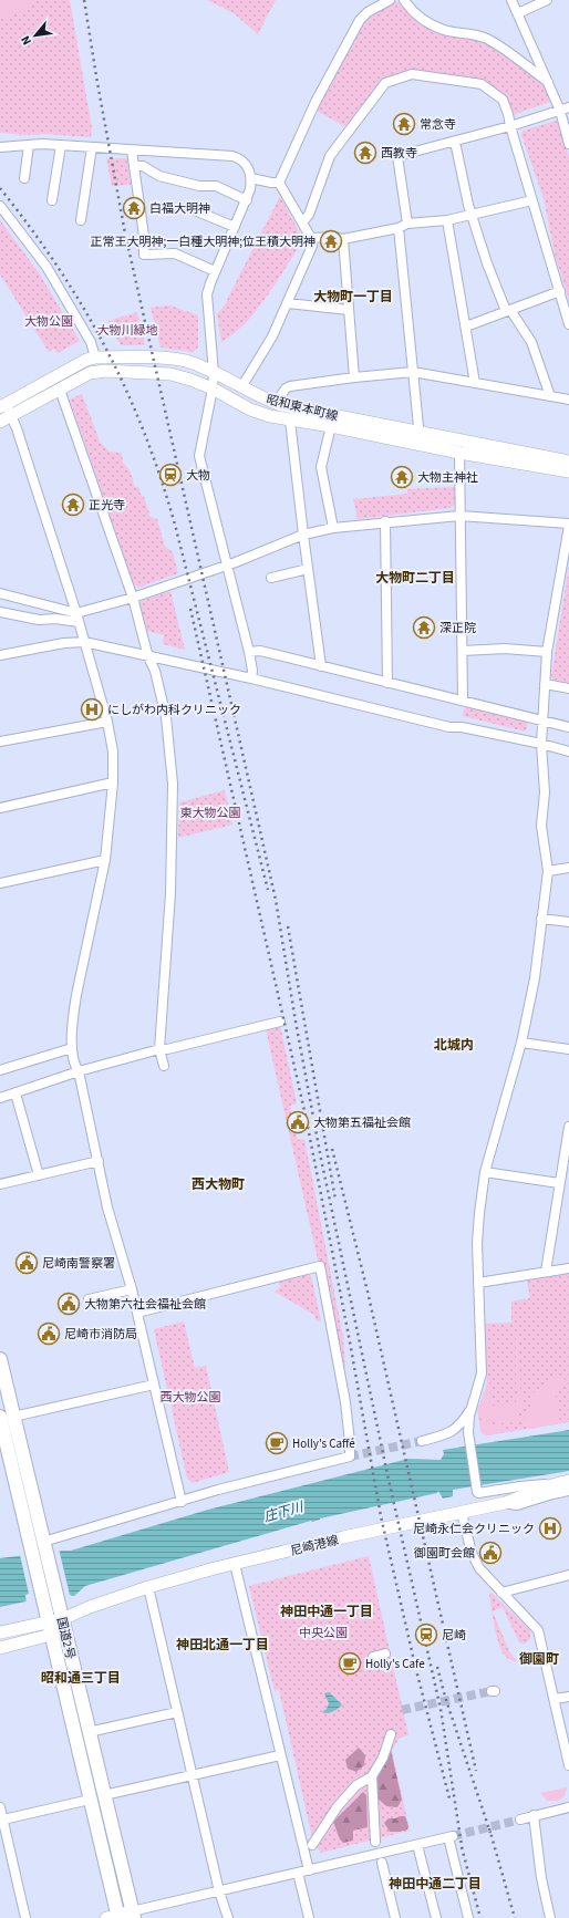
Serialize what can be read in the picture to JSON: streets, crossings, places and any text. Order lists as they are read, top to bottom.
{
  "streets": {
    "highway": ["国道2号"],
    "main road": ["昭和東本町線", "尼崎港線"]
  },
  "crossings": [
    ["尼崎港線", "国道2号"]
  ],
  "districts": [
    "大物町一丁目",
    "大物町二丁目",
    "北城内",
    "西大物町",
    "神田中通一丁目",
    "神田北通一丁目",
    "御園町",
    "昭和通三丁目",
    "神田中通二丁目"
  ],
  "water": ["庄下川"],
  "parks": [
    "大物公園",
    "大物川緑地",
    "東大物公園",
    "西大物公園",
    "中央公園"
  ],
  "places": {
    "temple": [
      "常念寺",
      "西教寺",
      "白福大明神",
      "正常王大明神;一白種大明神;位王積大明神",
      "大物主神社",
      "正光寺",
      "深正院"
    ],
    "station": ["大物", "尼崎"],
    "hospital": ["にしがわ内科クリニック", "尼崎永仁会クリニック"],
    "public building": [
      "大物第五福祉会館",
      "尼崎南警察署",
      "大物第六社会福祉会館",
      "尼崎市消防局",
      "御園町会館"
    ],
    "cafe": ["Holly's Caffé", "Holly's Cafe"]
  },
  "north": "bottom left"
}
